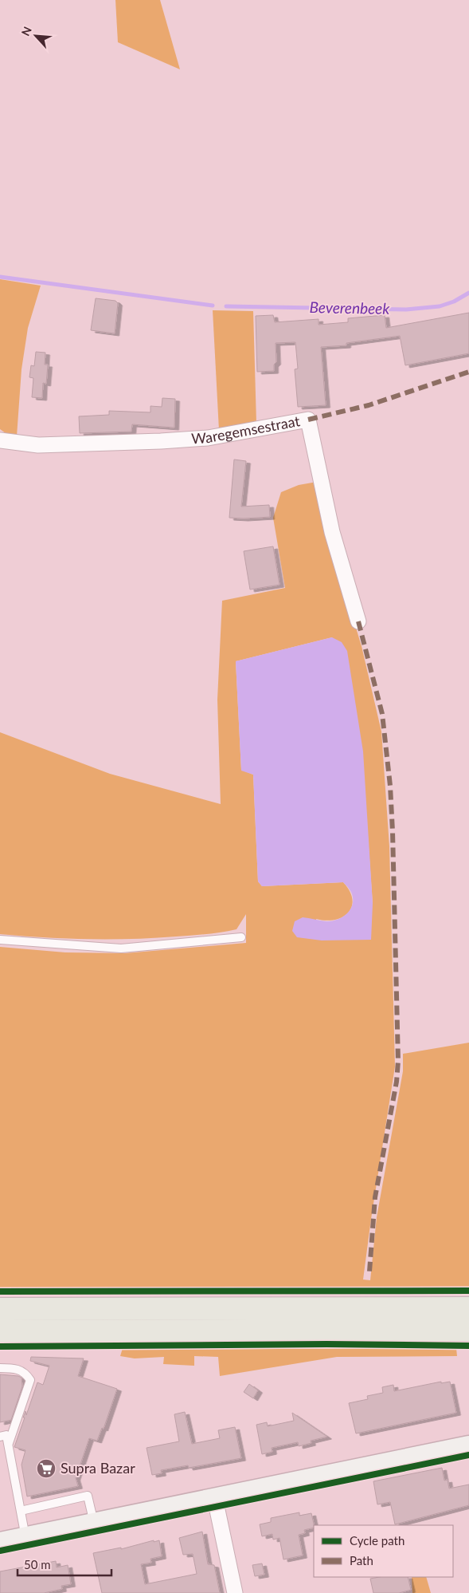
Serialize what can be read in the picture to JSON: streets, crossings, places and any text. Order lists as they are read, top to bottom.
{
  "streets": {
    "street": ["Waregemsestraat"]
  },
  "water": ["Beverenbeek"],
  "places": {
    "supermarket": ["Supra Bazar"]
  },
  "legend": ["Cycle path", "Path"],
  "scale_bar": "50 m",
  "north": "top left"
}
